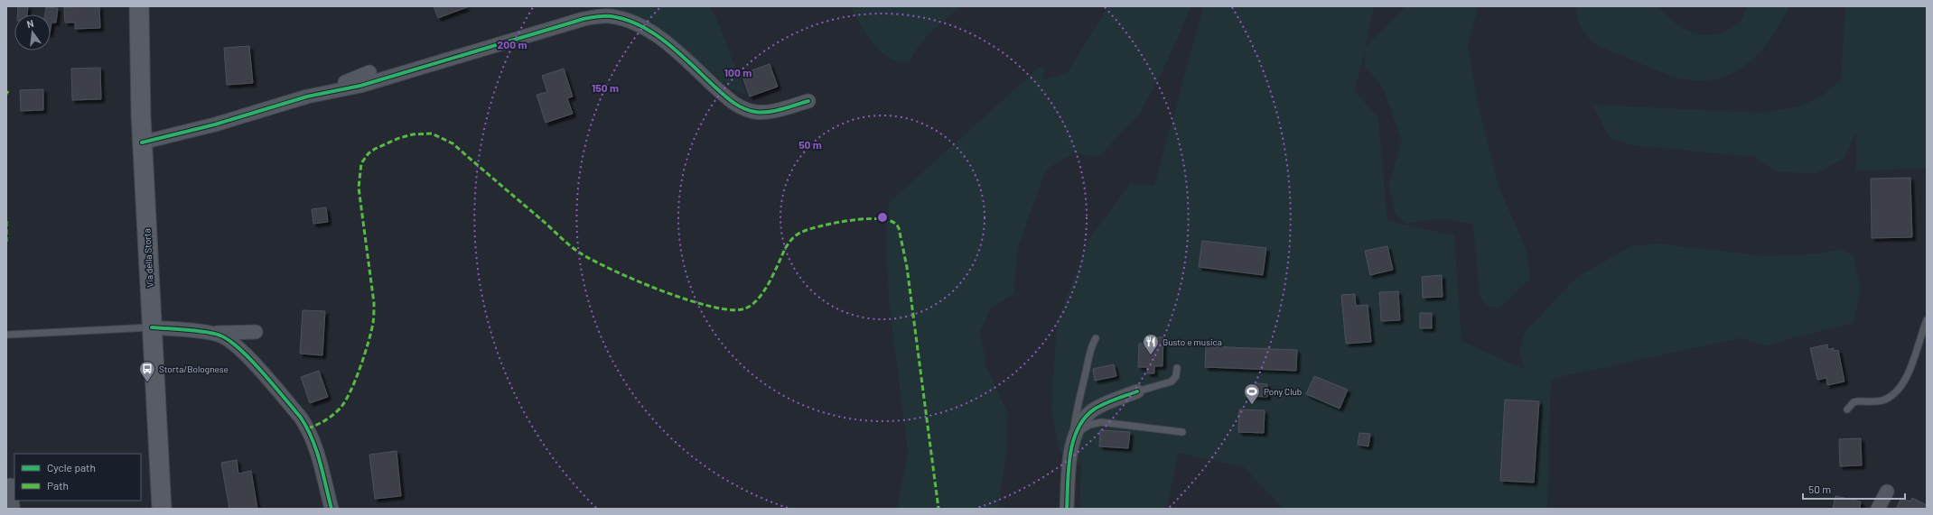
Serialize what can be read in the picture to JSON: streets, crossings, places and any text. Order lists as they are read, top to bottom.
{
  "streets": {
    "main road": ["Via della Storta"]
  },
  "places": {
    "restaurant": ["Gusto e musica"],
    "bus stop": ["Storta/Bolognese"],
    "sports": ["Pony Club"]
  },
  "legend": ["Cycle path", "Path"],
  "scale_bar": "50 m",
  "north": "top",
  "rings": [
    "200 m",
    "100 m",
    "150 m",
    "50 m"
  ]
}
